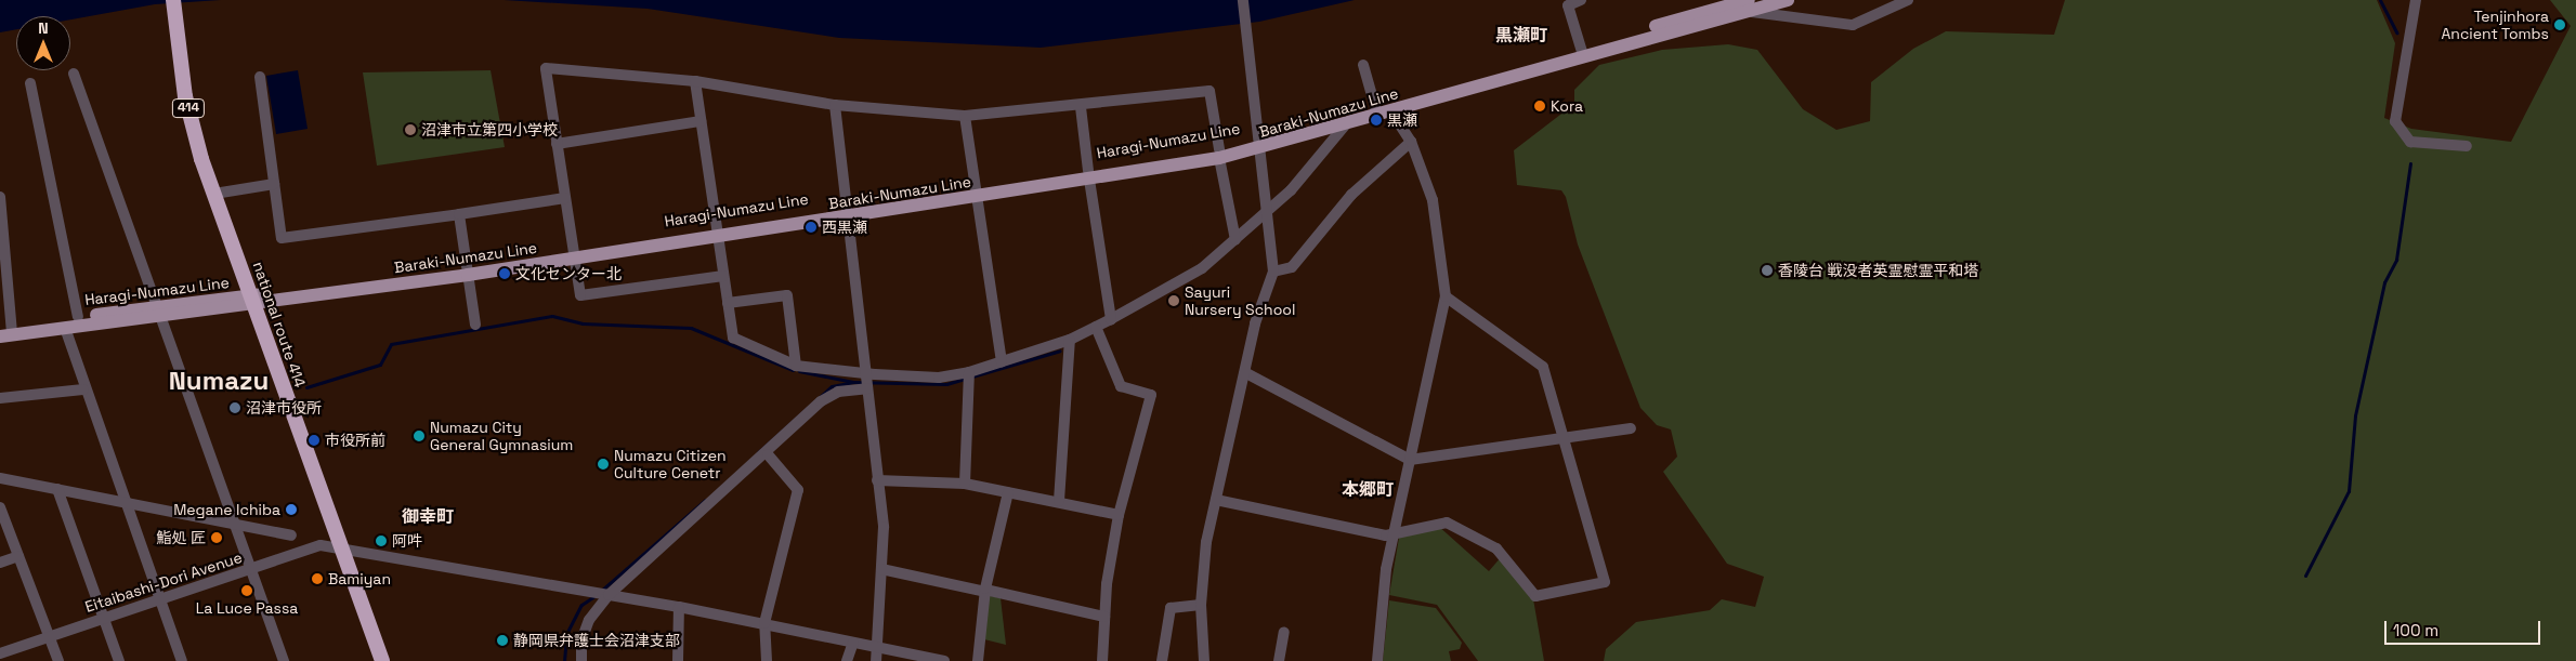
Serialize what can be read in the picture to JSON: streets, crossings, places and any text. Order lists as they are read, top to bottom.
{
  "streets": {
    "highway": ["414", "national route 414"],
    "main road": ["Baraki-Numazu Line", "Haragi-Numazu Line"],
    "street": ["Eitaibashi-Dori Avenue"]
  },
  "crossings": [
    ["Baraki-Numazu Line", "Haragi-Numazu Line"],
    ["Baraki-Numazu Line", "national route 414"],
    ["national route 414", "Eitaibashi-Dori Avenue"]
  ],
  "districts": [
    "黒瀬町",
    "Numazu",
    "本郷町",
    "御幸町"
  ],
  "places": [
    "Tenjinhora Ancient Tombs",
    "Kora",
    "黒瀬",
    "沼津市立第四小学校",
    "西黒瀬",
    "香陵台 戦没者英霊慰霊平和塔",
    "文化センター北",
    "Sayuri Nursery School",
    "沼津市役所",
    "Numazu City General Gymnasium",
    "市役所前",
    "Numazu Citizen Culture Cenetr",
    "Megane Ichiba",
    "鮨処 匠",
    "阿吽",
    "Bamiyan",
    "La Luce Passa",
    "静岡県弁護士会沼津支部"
  ],
  "scale_bar": "100 m",
  "north": "top"
}
